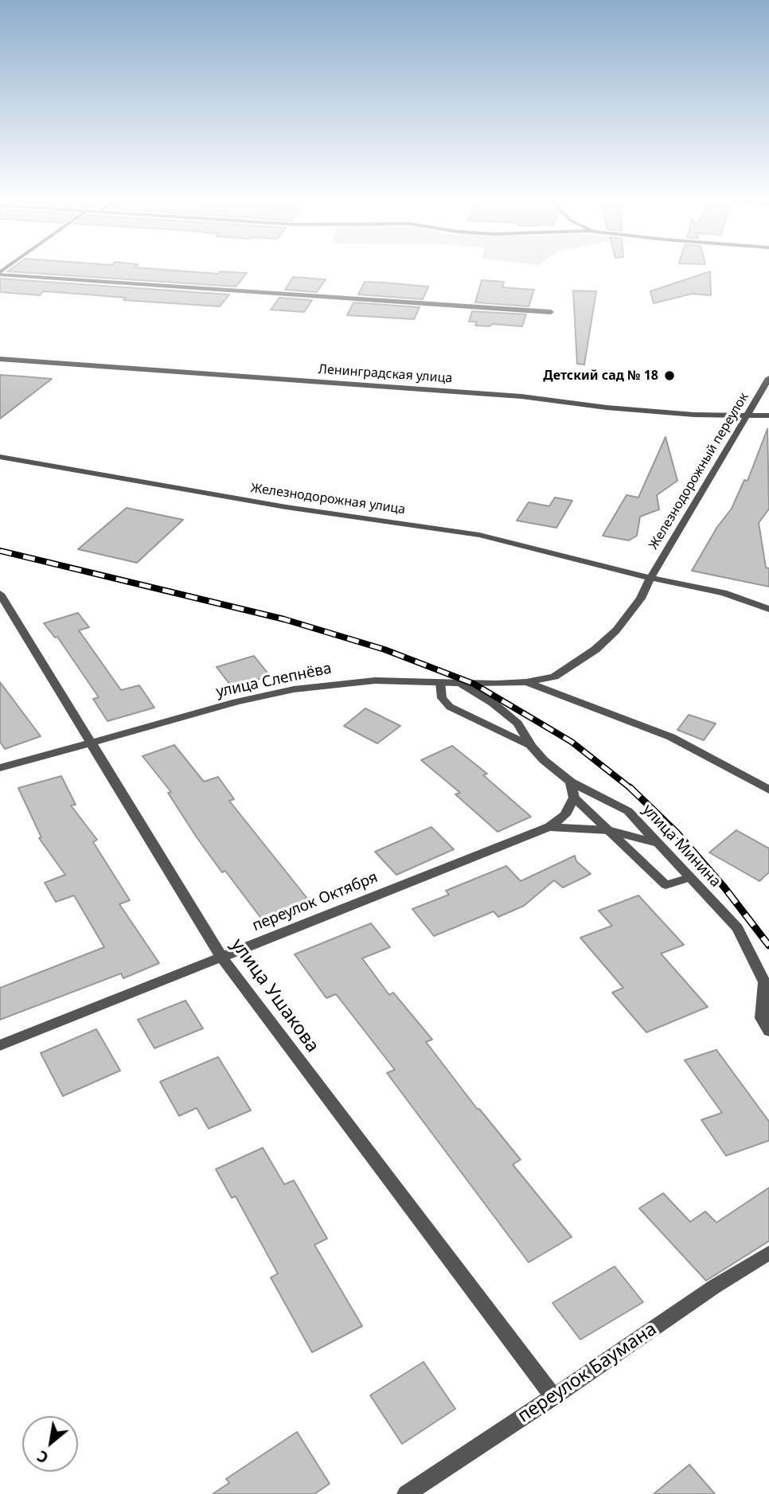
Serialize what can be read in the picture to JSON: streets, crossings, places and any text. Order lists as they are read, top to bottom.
{
  "streets": {
    "street": [
      "Ленинградская улица",
      "Железнодорожный переулок",
      "Железнодорожная улица",
      "улица Слепнёва",
      "улица Минина",
      "переулок Октября",
      "улица Ушакова",
      "переулок Баумана"
    ]
  },
  "crossings": [
    ["Ленинградская улица", "Железнодорожный переулок"],
    ["Железнодорожный переулок", "Железнодорожная улица"],
    ["Железнодорожный переулок", "улица Слепнёва"],
    ["Железнодорожная улица", "улица Слепнёва"],
    ["улица Слепнёва", "улица Минина"],
    ["улица Слепнёва", "улица Ушакова"],
    ["улица Минина", "переулок Октября"],
    ["переулок Октября", "улица Ушакова"],
    ["улица Ушакова", "переулок Баумана"]
  ],
  "places": ["Детский сад № 18"],
  "north": "bottom left"
}
